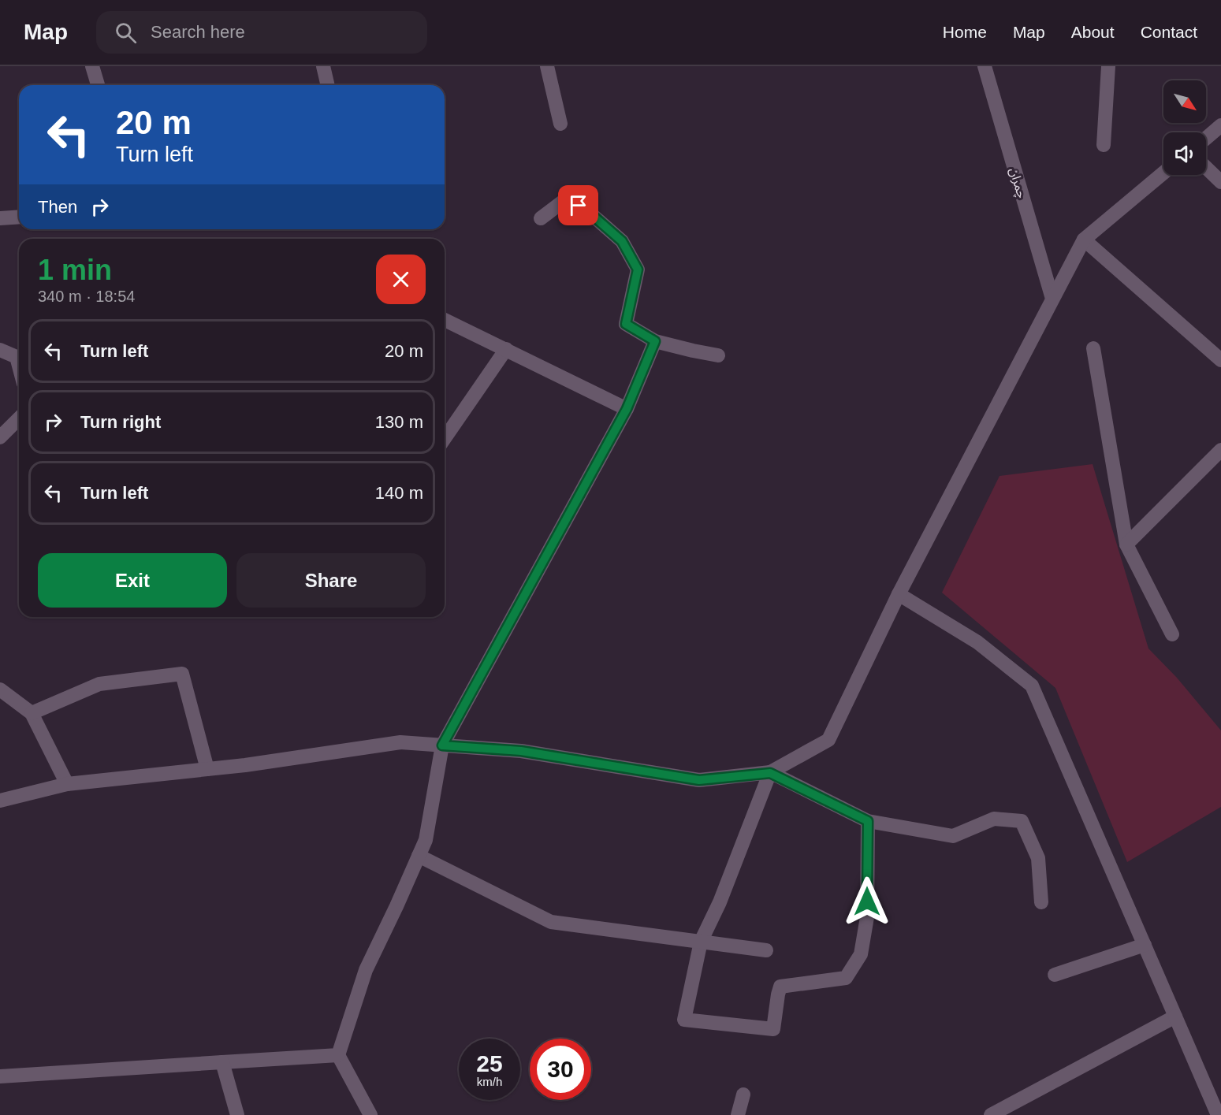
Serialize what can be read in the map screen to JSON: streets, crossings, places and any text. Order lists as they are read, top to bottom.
{
  "streets": {
    "street": ["چمران"]
  },
  "north": "bottom right",
  "page": {
    "header": "Map",
    "search": "Search here",
    "nav": [
      "Home",
      "Map",
      "About",
      "Contact"
    ],
    "turn": ["20 m", "Turn left"],
    "then": "Then",
    "heading": ["1 min", "340 m · 18:54"],
    "list": [
      {
        "name": "Turn left",
        "value": "20 m"
      },
      {
        "name": "Turn right",
        "value": "130 m"
      },
      {
        "name": "Turn left",
        "value": "140 m"
      }
    ],
    "buttons": ["Exit", "Share"],
    "speed": "25 km/h",
    "limit": "30"
  }
}
